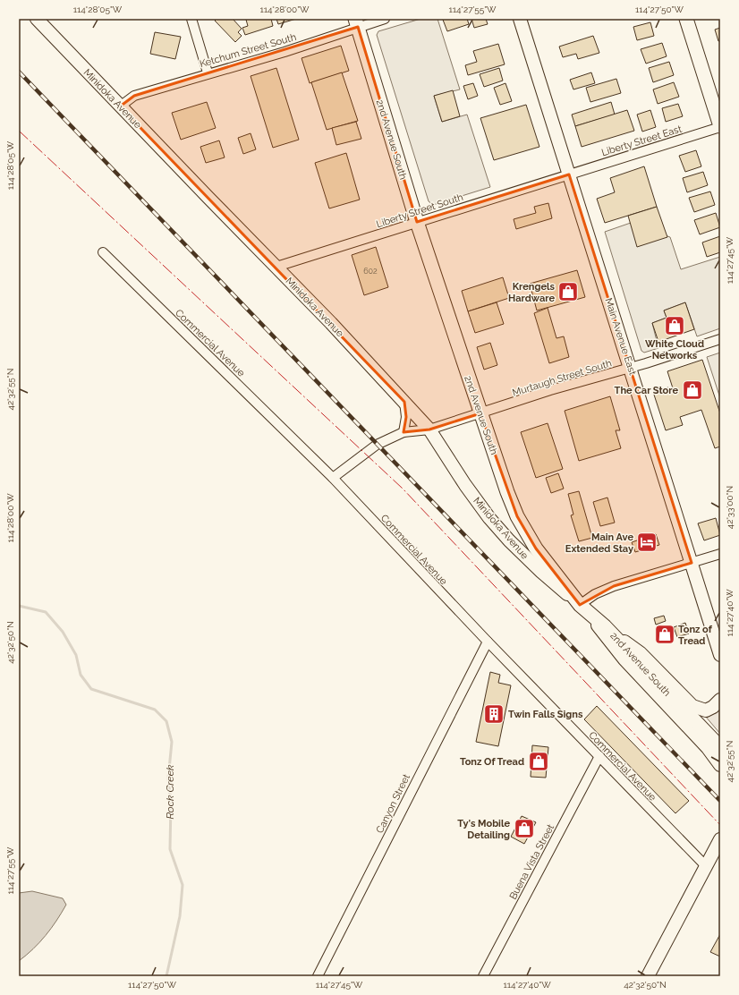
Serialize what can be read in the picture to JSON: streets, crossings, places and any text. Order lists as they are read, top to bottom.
{
  "streets": {
    "main road": ["2nd Avenue South"],
    "street": [
      "Ketchum Street South",
      "Minidoka Avenue",
      "Liberty Street East",
      "Liberty Street South",
      "Main Avenue East",
      "Commercial Avenue",
      "Murtaugh Street South",
      "Canyon Street",
      "Buena Vista Street"
    ]
  },
  "crossings": [
    ["Ketchum Street South", "Minidoka Avenue"],
    ["Ketchum Street South", "2nd Avenue South"],
    ["Minidoka Avenue", "2nd Avenue South"],
    ["Minidoka Avenue", "Liberty Street South"],
    ["Minidoka Avenue", "Murtaugh Street South"],
    ["2nd Avenue South", "Liberty Street South"],
    ["2nd Avenue South", "Murtaugh Street South"],
    ["Liberty Street East", "Liberty Street South"],
    ["Liberty Street East", "Main Avenue East"],
    ["Liberty Street South", "Main Avenue East"],
    ["Main Avenue East", "Murtaugh Street South"],
    ["Commercial Avenue", "Murtaugh Street South"],
    ["Commercial Avenue", "Canyon Street"],
    ["Commercial Avenue", "Buena Vista Street"]
  ],
  "water": ["Rock Creek"],
  "places": {
    "shop": [
      "Krengels Hardware",
      "White Cloud Networks",
      "The Car Store",
      "Tonz of Tread",
      "Tonz Of Tread",
      "Ty's Mobile Detailing"
    ],
    "hotel": ["Main Ave Extended Stay"],
    "building": ["Twin Falls Signs"]
  },
  "house_numbers": ["602"],
  "coordinates": [
    "114°28'05\"W",
    "114°28'00\"W",
    "114°27'55\"W",
    "114°27'50\"W",
    "114°27'45\"W",
    "42°32'55\"N",
    "42°33'00\"N",
    "114°27'40\"W",
    "42°32'50\"N"
  ]
}
